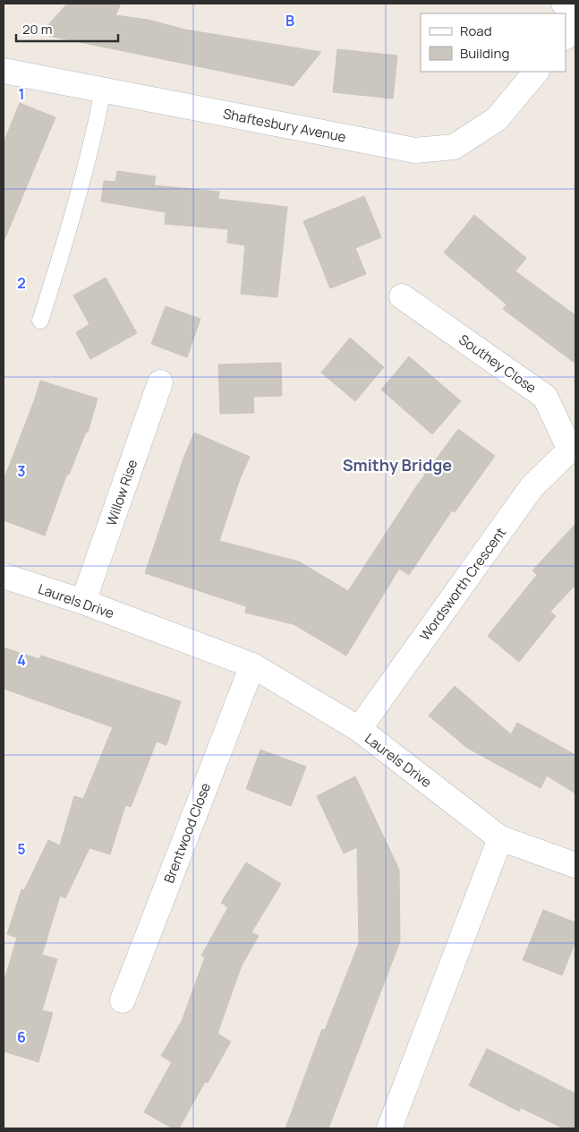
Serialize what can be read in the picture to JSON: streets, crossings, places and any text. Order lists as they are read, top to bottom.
{
  "streets": {
    "street": [
      "Shaftesbury Avenue",
      "Southey Close",
      "Willow Rise",
      "Wordsworth Crescent",
      "Laurels Drive",
      "Brentwood Close"
    ]
  },
  "crossings": [
    ["Southey Close", "Wordsworth Crescent"],
    ["Willow Rise", "Laurels Drive"],
    ["Wordsworth Crescent", "Laurels Drive"],
    ["Laurels Drive", "Brentwood Close"]
  ],
  "districts": ["Smithy Bridge"],
  "legend": ["Road", "Building"],
  "scale_bar": "20 m",
  "grid": {
    "columns": ["B"],
    "rows": [
      "1",
      "2",
      "3",
      "4",
      "5",
      "6"
    ]
  }
}
